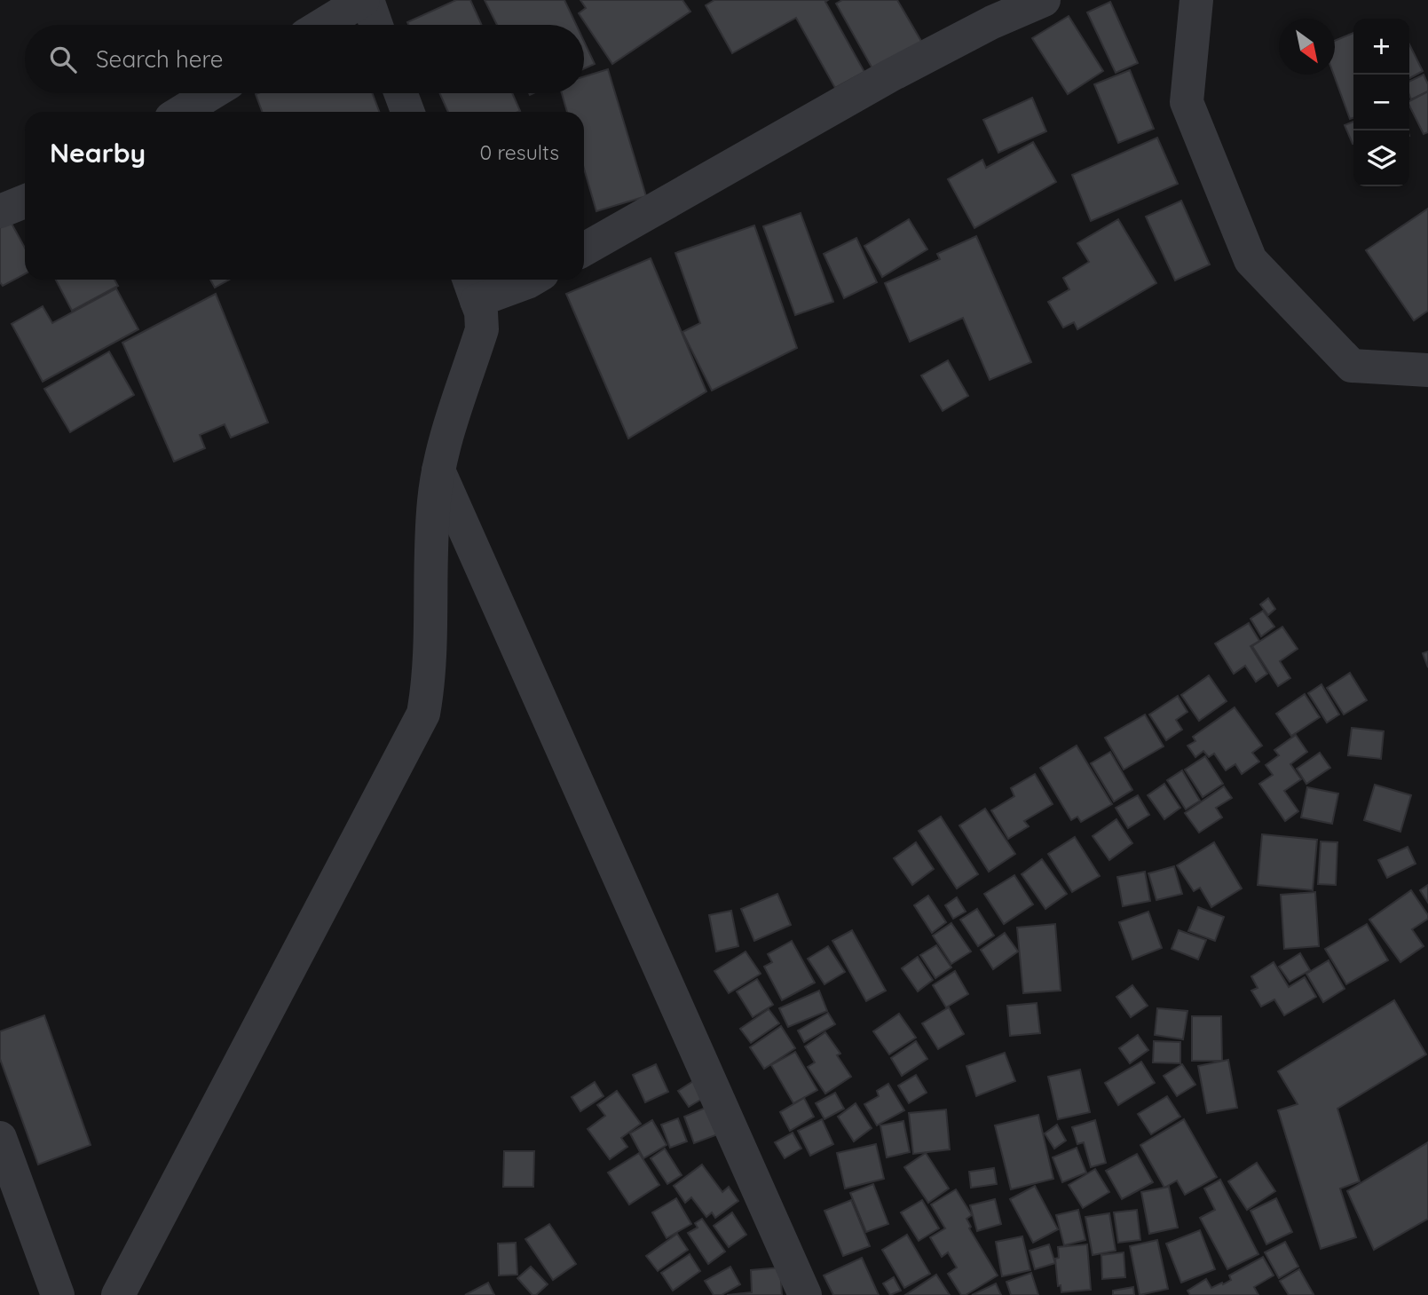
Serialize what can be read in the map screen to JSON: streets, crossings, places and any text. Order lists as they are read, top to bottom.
{
  "north": "bottom right",
  "page": {
    "map_buttons": ["+", "−"],
    "search": "Search here",
    "heading": ["Nearby", "0 results"]
  }
}
